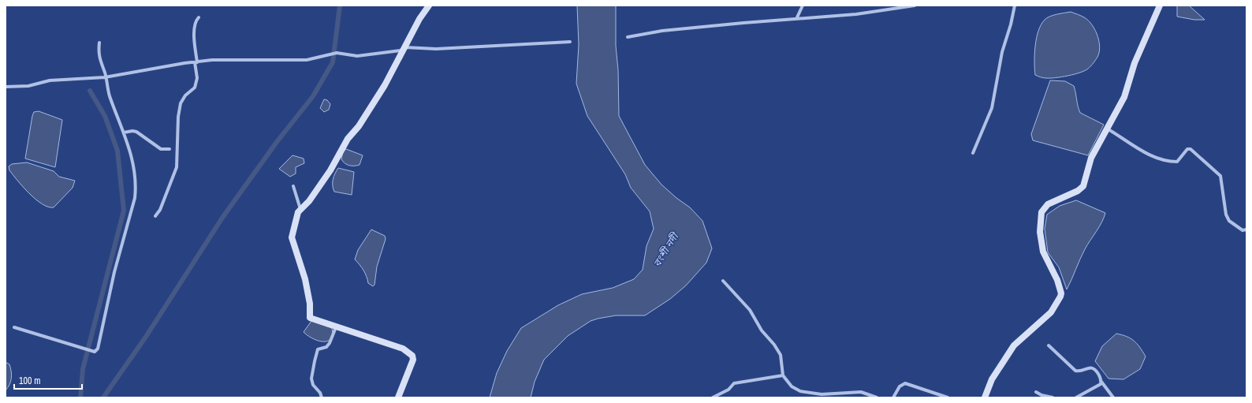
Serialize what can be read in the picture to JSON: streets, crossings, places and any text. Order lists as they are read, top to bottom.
{
  "water": ["বংশী নদী"],
  "scale_bar": "100 m"
}
